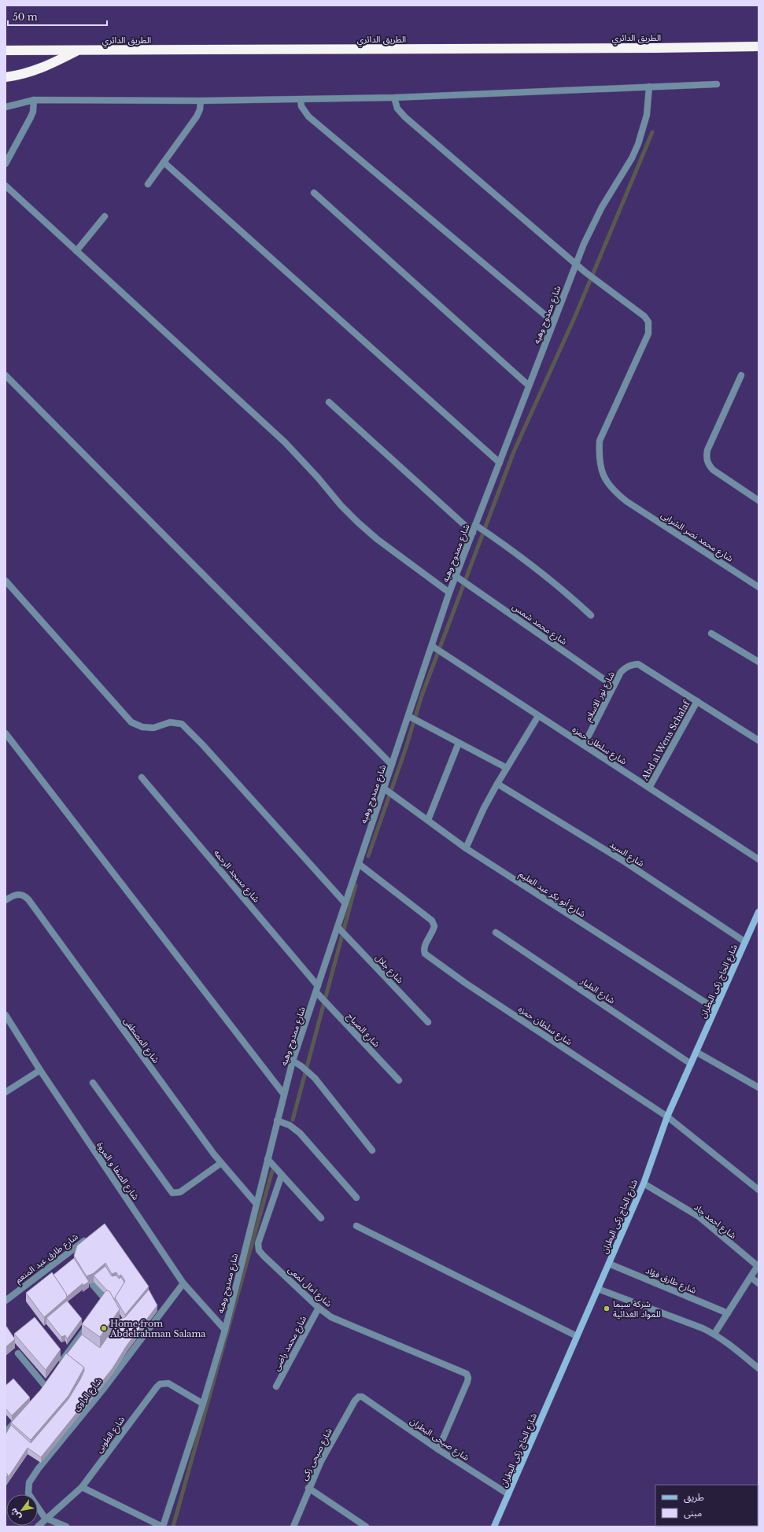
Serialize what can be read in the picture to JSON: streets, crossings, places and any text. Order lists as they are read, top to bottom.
{
  "streets": {
    "highway": ["الطريق الدائري"],
    "street": [
      "شارع ممدوح وهبه",
      "شارع محمد نصر الشرابى",
      "شارع محمد شمس",
      "شارع نور الاسلام",
      "Abd al Wens Schalaf",
      "شارع سلطان حمزه",
      "شارع السيد",
      "شارع مسجد الرحمه",
      "شارع أبو بكر عبد العليم",
      "شارع جلال",
      "شارع الحاج زكى البطران",
      "شارع الطيار",
      "شارع الصباح",
      "شارع المصطفى",
      "شارع الصفا و المروة",
      "شارع احمد جاد",
      "شارع طارق عبد المنعم",
      "شارع طارق فؤاد",
      "شارع امال لمعى",
      "شارع محمد راضى",
      "شارع الراوى",
      "شارع الطوبى",
      "شارع صبحى البطران",
      "شارع صبحى زكى"
    ]
  },
  "crossings": [
    ["شارع ممدوح وهبه", "شارع محمد نصر الشرابى"],
    ["شارع ممدوح وهبه", "شارع محمد شمس"],
    ["شارع ممدوح وهبه", "شارع سلطان حمزه"],
    ["شارع ممدوح وهبه", "شارع مسجد الرحمه"],
    ["شارع ممدوح وهبه", "شارع أبو بكر عبد العليم"],
    ["شارع ممدوح وهبه", "شارع جلال"],
    ["شارع ممدوح وهبه", "شارع الصباح"],
    ["شارع ممدوح وهبه", "شارع المصطفى"],
    ["شارع ممدوح وهبه", "شارع الصفا و المروة"],
    ["شارع ممدوح وهبه", "شارع الطوبى"],
    ["شارع محمد شمس", "شارع نور الاسلام"],
    ["شارع نور الاسلام", "Abd al Wens Schalaf"],
    ["شارع نور الاسلام", "شارع سلطان حمزه"],
    ["Abd al Wens Schalaf", "شارع سلطان حمزه"],
    ["شارع سلطان حمزه", "شارع الحاج زكى البطران"],
    ["شارع السيد", "شارع الحاج زكى البطران"],
    ["شارع أبو بكر عبد العليم", "شارع الحاج زكى البطران"],
    ["شارع الحاج زكى البطران", "شارع الطيار"],
    ["شارع الحاج زكى البطران", "شارع احمد جاد"],
    ["شارع الحاج زكى البطران", "شارع طارق فؤاد"],
    ["شارع الحاج زكى البطران", "شارع صبحى البطران"],
    ["شارع الصفا و المروة", "شارع الراوى"],
    ["شارع امال لمعى", "شارع محمد راضى"],
    ["شارع امال لمعى", "شارع صبحى البطران"],
    ["شارع الراوى", "شارع الطوبى"],
    ["شارع صبحى البطران", "شارع صبحى زكى"]
  ],
  "places": ["شركة سيما للمواد الغذائية", "Home from Abdelrahman Salama"],
  "legend": ["طريق", "مبنى"],
  "scale_bar": "50 m",
  "north": "bottom left"
}
